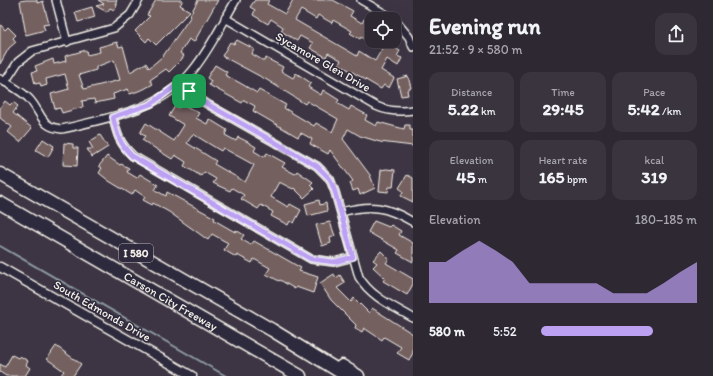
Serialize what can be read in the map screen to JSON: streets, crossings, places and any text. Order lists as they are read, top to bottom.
{
  "streets": {
    "highway": ["I 580", "Carson City Freeway"],
    "street": ["Sycamore Glen Drive", "South Edmonds Drive"]
  },
  "crossings": [
    ["I 580", "Carson City Freeway"]
  ],
  "page": {
    "heading": ["Evening run", "21:52 · 9 × 580 m"],
    "stats": [
      ["Distance", "5.22 km"],
      ["Time", "29:45"],
      ["Pace", "5:42 /km"],
      ["Elevation", "45 m"],
      ["Heart rate", "165 bpm"],
      ["kcal", "319"]
    ],
    "chart": ["Elevation", "180–185 m"],
    "list": [
      {
        "name": "580 m",
        "note": "5:52"
      }
    ]
  }
}
